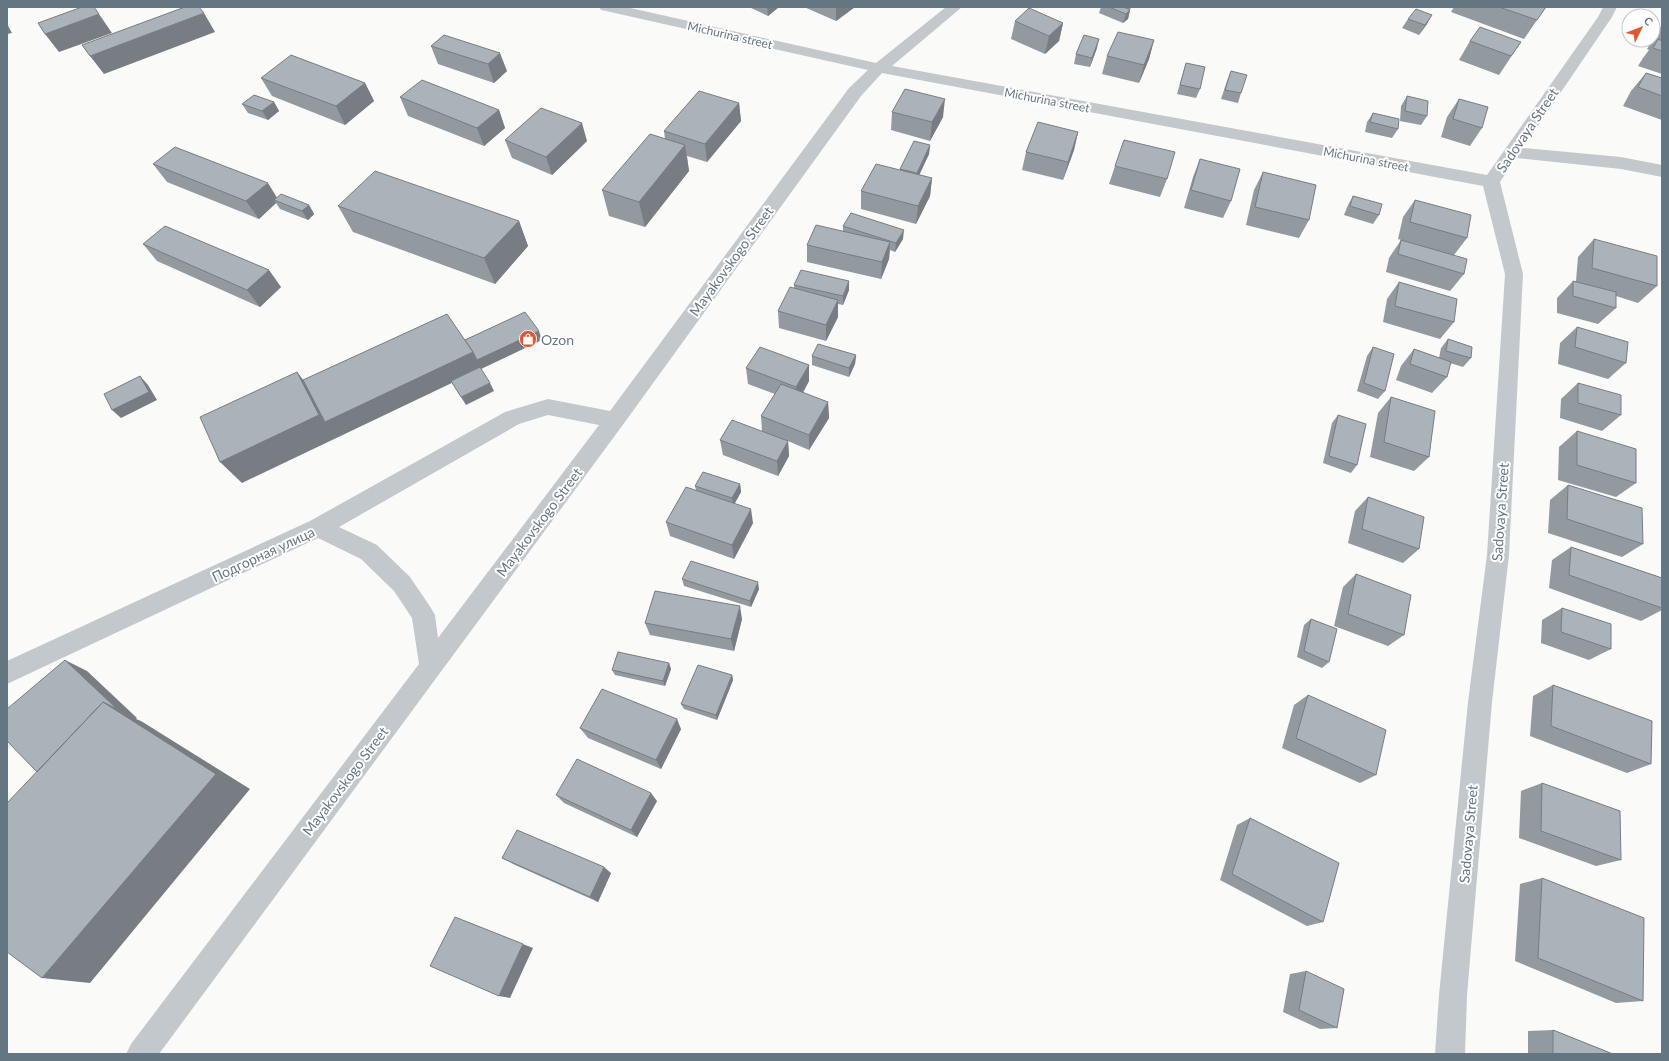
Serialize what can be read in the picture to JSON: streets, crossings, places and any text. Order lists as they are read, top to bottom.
{
  "streets": {
    "street": [
      "Michurina street",
      "Sadovaya Street",
      "Mayakovskogo Street",
      "Подгорная улица"
    ]
  },
  "crossings": [
    ["Michurina street", "Sadovaya Street"],
    ["Michurina street", "Mayakovskogo Street"],
    ["Mayakovskogo Street", "Подгорная улица"]
  ],
  "places": {
    "shop": ["Ozon"]
  },
  "north": "top right"
}
